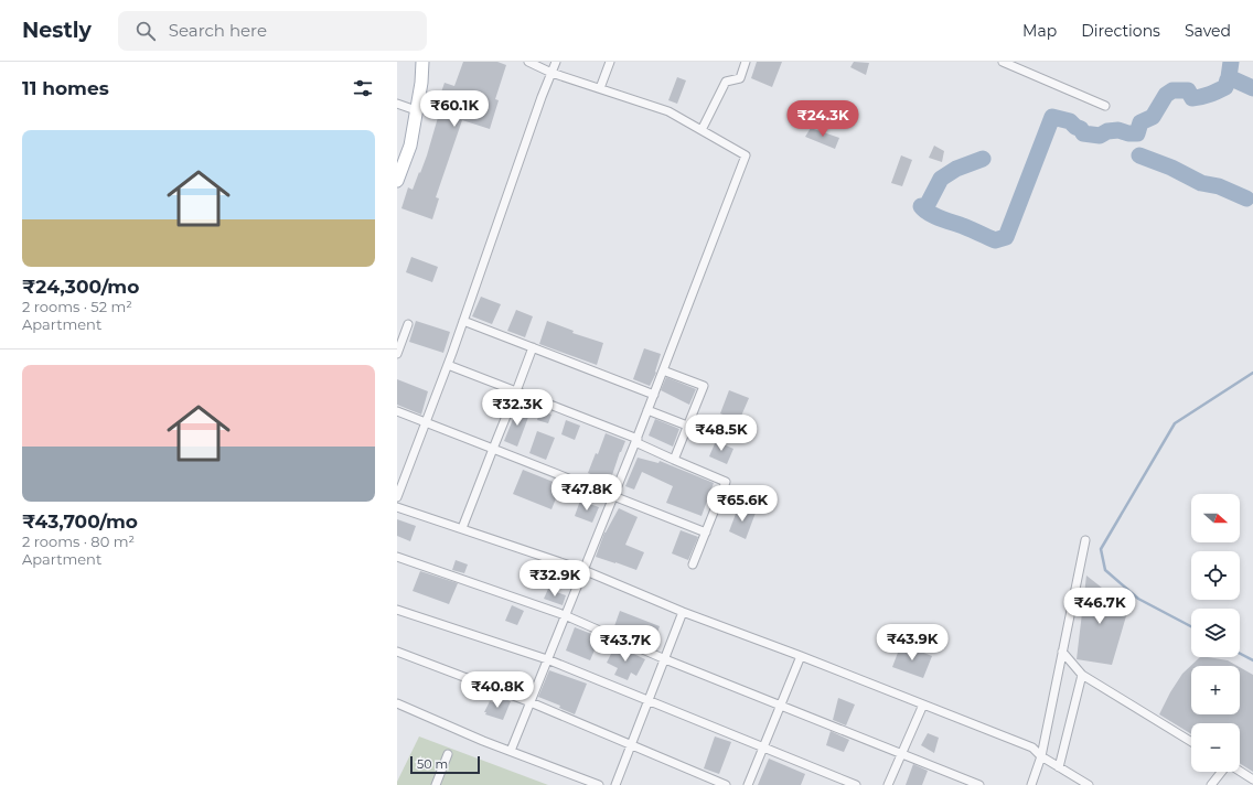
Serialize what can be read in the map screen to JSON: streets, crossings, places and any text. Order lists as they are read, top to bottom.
{
  "scale_bar": "50 m",
  "north": "right",
  "page": {
    "header": "Nestly",
    "search": "Search here",
    "nav": ["Map", "Directions", "Saved"],
    "heading": "11 homes",
    "price": [
      "₹60.1K",
      "₹24.3K",
      "₹32.3K",
      "₹48.5K",
      "₹47.8K",
      "₹65.6K",
      "₹32.9K",
      "₹46.7K",
      "₹43.9K",
      "₹43.7K",
      "₹40.8K"
    ],
    "list": [
      {
        "name": "₹24,300/mo",
        "note": "2 rooms · 52 m² · Apartment"
      },
      {
        "name": "₹43,700/mo",
        "note": "2 rooms · 80 m² · Apartment"
      }
    ],
    "map_buttons": ["+", "−"],
    "scale": "50 m"
  }
}
